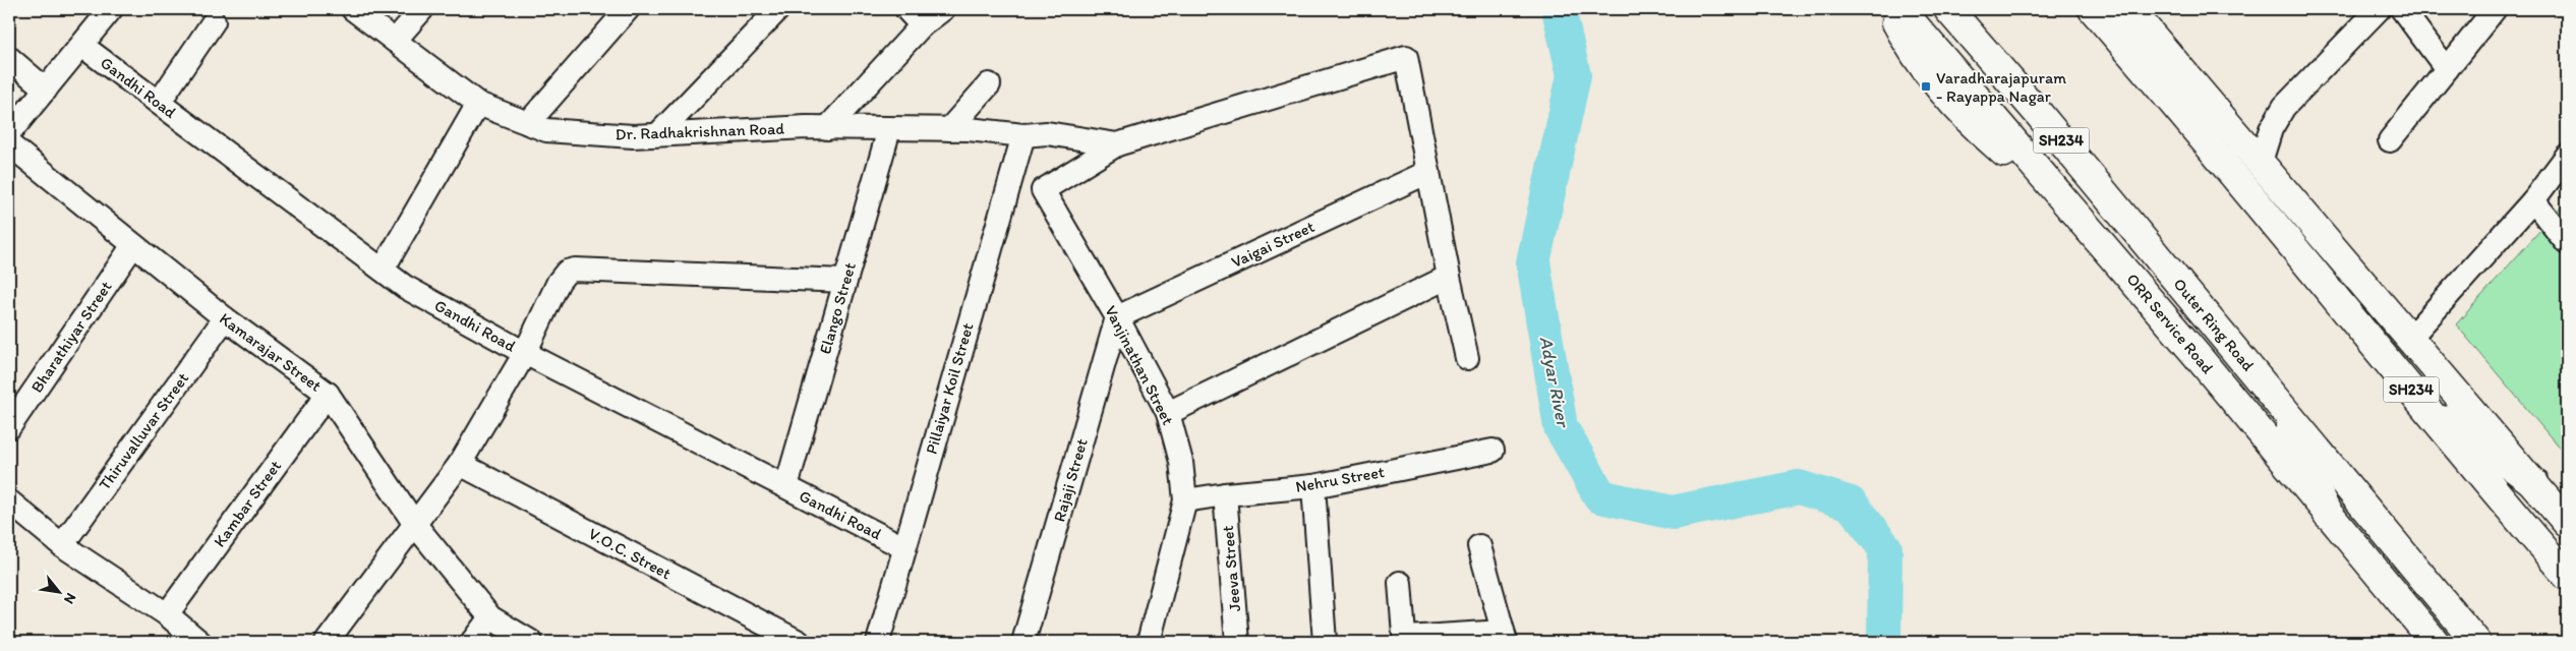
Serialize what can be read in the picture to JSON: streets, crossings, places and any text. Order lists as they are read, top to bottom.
{
  "streets": {
    "main road": ["SH234", "ORR Service Road", "Outer Ring Road"],
    "street": [
      "Gandhi Road",
      "Dr. Radhakrishnan Road",
      "Vaigai Street",
      "Elango Street",
      "Bharathiyar Street",
      "Kamarajar Street",
      "Vanjinathan Street",
      "Pillaiyar Koil Street",
      "Thiruvalluvar Street",
      "Nehru Street",
      "Rajaji Street",
      "Kambar Street",
      "V.O.C. Street",
      "Jeeva Street"
    ]
  },
  "crossings": [
    ["Gandhi Road", "Elango Street"],
    ["Gandhi Road", "Pillaiyar Koil Street"],
    ["Dr. Radhakrishnan Road", "Elango Street"],
    ["Dr. Radhakrishnan Road", "Vanjinathan Street"],
    ["Dr. Radhakrishnan Road", "Pillaiyar Koil Street"],
    ["Vaigai Street", "Vanjinathan Street"],
    ["Vaigai Street", "Rajaji Street"],
    ["Bharathiyar Street", "Kamarajar Street"],
    ["Kamarajar Street", "Thiruvalluvar Street"],
    ["Kamarajar Street", "Kambar Street"],
    ["Vanjinathan Street", "Nehru Street"],
    ["Vanjinathan Street", "Rajaji Street"],
    ["Nehru Street", "Jeeva Street"]
  ],
  "water": ["Adyar River"],
  "places": {
    "transit": ["Varadharajapuram - Rayappa Nagar"]
  },
  "north": "bottom right"
}
